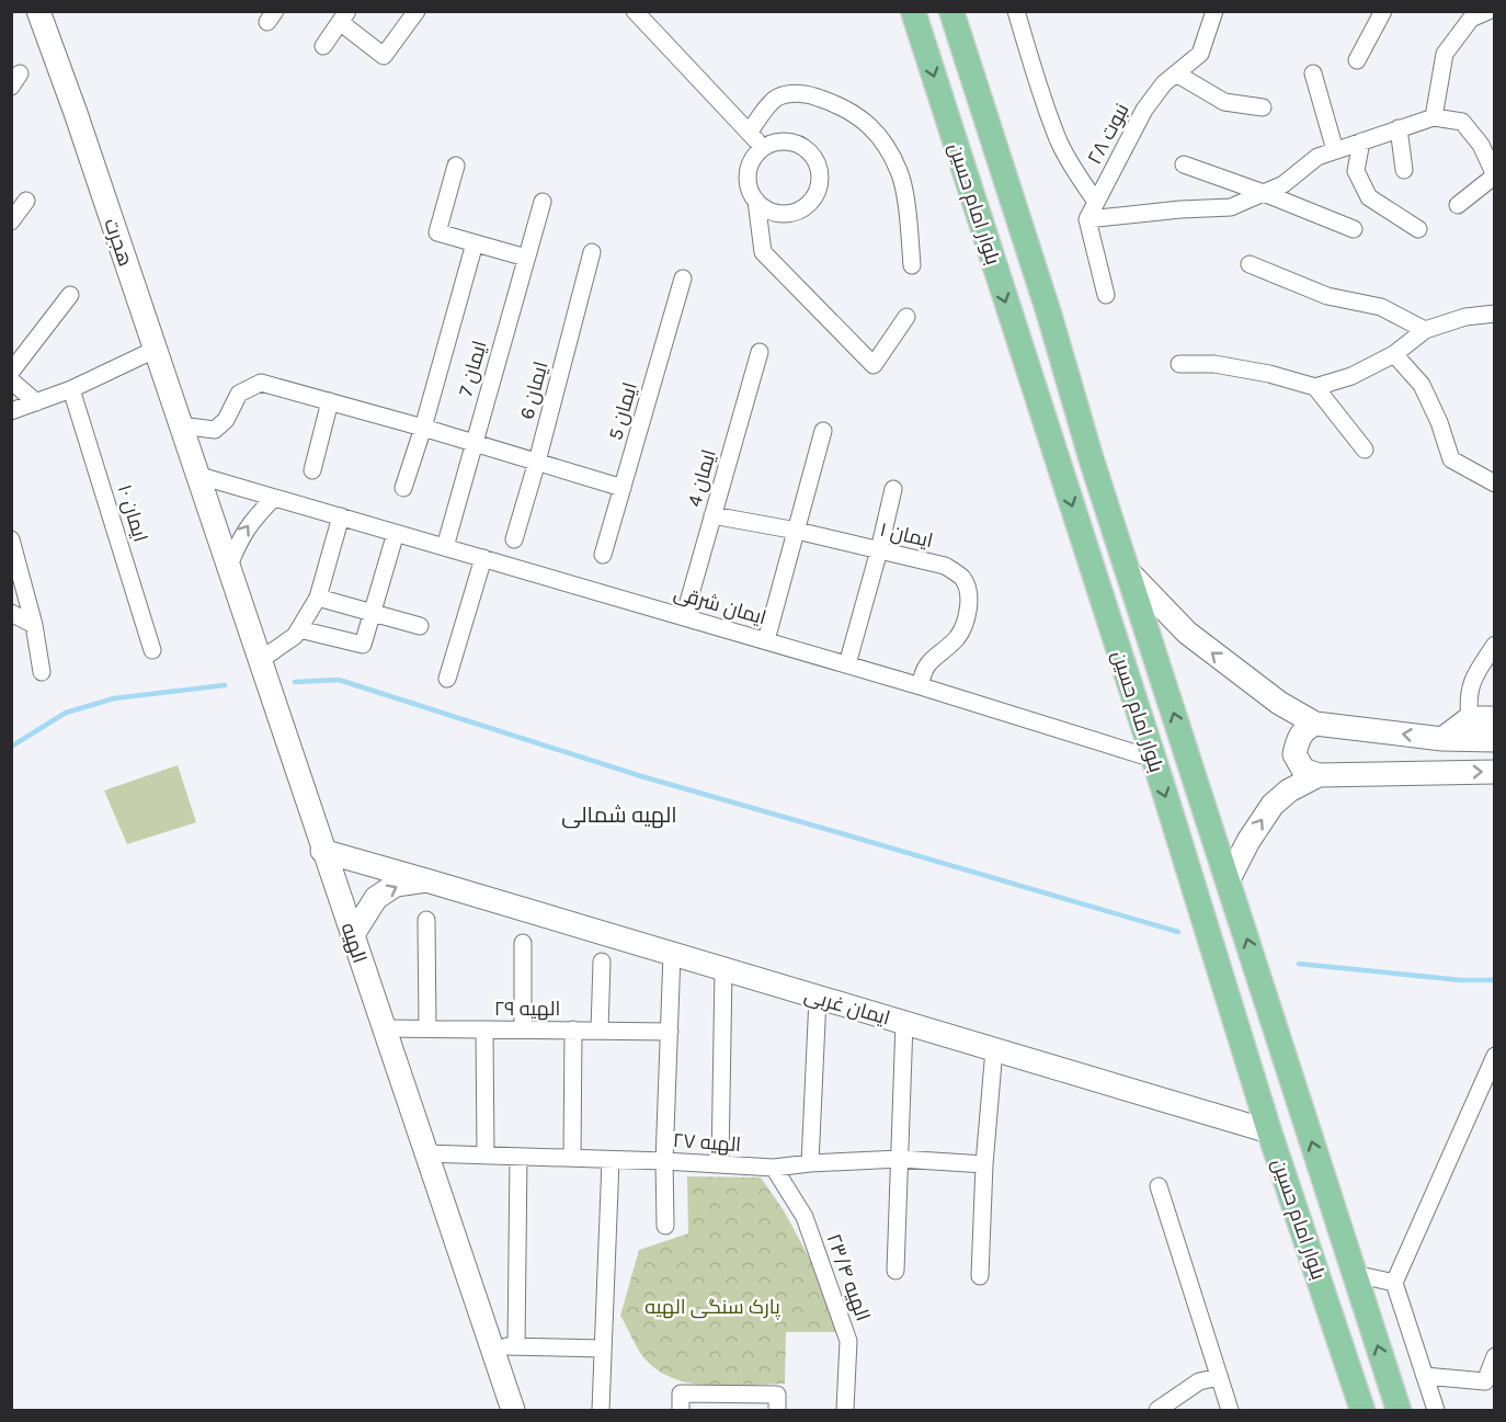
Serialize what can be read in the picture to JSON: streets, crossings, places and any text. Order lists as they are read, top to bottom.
{
  "streets": {
    "main road": [
      "بلوار امام حسین",
      "هجرت",
      "الهیه",
      "ایمان غربی"
    ],
    "street": [
      "نبوت ۲۸",
      "ایمان 7",
      "ایمان 6",
      "ایمان 5",
      "ایمان 4",
      "ایمان ۱۰",
      "ایمان ۱",
      "ایمان شرقی",
      "الهیه ۲۹",
      "الهیه ۲۷",
      "الهیه ۲۳/۴"
    ]
  },
  "crossings": [
    ["بلوار امام حسین", "ایمان شرقی"],
    ["بلوار امام حسین", "ایمان غربی"],
    ["هجرت", "ایمان شرقی"],
    ["هجرت", "الهیه"],
    ["ایمان 7", "ایمان شرقی"],
    ["ایمان 4", "ایمان ۱"],
    ["ایمان 4", "ایمان شرقی"],
    ["ایمان ۱", "ایمان شرقی"],
    ["ایمان شرقی", "الهیه"],
    ["الهیه", "ایمان غربی"],
    ["الهیه", "الهیه ۲۹"],
    ["الهیه", "الهیه ۲۷"],
    ["الهیه ۲۷", "الهیه ۲۳/۴"]
  ],
  "districts": ["الهیه شمالی"],
  "parks": ["پارک سنگی الهیه"]
}
